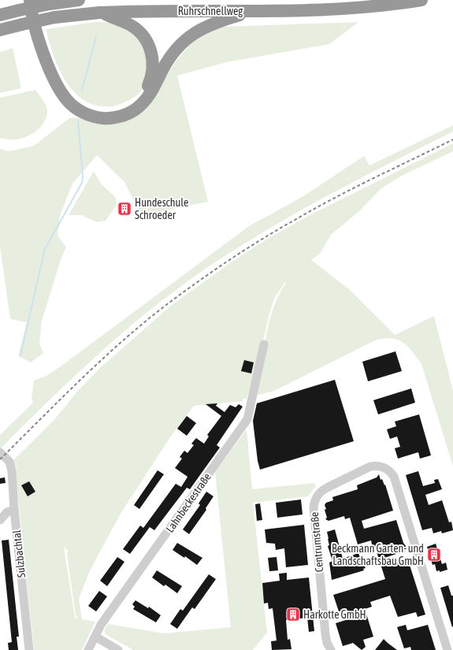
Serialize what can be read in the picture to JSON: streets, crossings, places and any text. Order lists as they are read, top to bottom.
{
  "streets": {
    "highway": ["Ruhrschnellweg"],
    "street": ["Lahnbeckestraße", "Centrumstraße", "Sulzbachtal"]
  },
  "places": {
    "building": ["Hundeschule Schroeder", "Beckmann Garten- und Landschaftsbau GmbH", "Harkotte GmbH"]
  }
}
